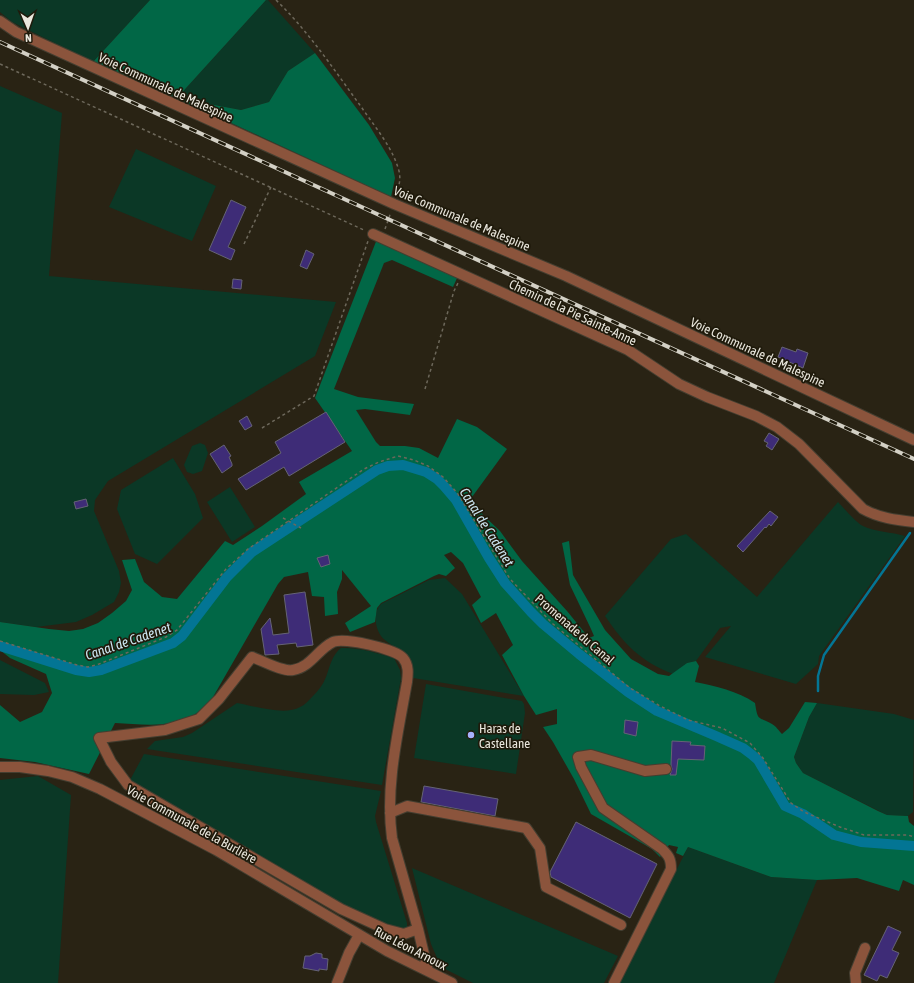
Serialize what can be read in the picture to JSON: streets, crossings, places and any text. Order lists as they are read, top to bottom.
{
  "streets": {
    "street": [
      "Voie Communale de Malespine",
      "Chemin de la Pie Sainte-Anne",
      "Voie Communale de la Burlière",
      "Rue Léon Arnoux"
    ],
    "path": ["Promenade du Canal"]
  },
  "crossings": [
    ["Voie Communale de la Burlière", "Rue Léon Arnoux"]
  ],
  "water": ["Canal de Cadenet"],
  "places": ["Haras de Castellane"],
  "north": "bottom"
}
